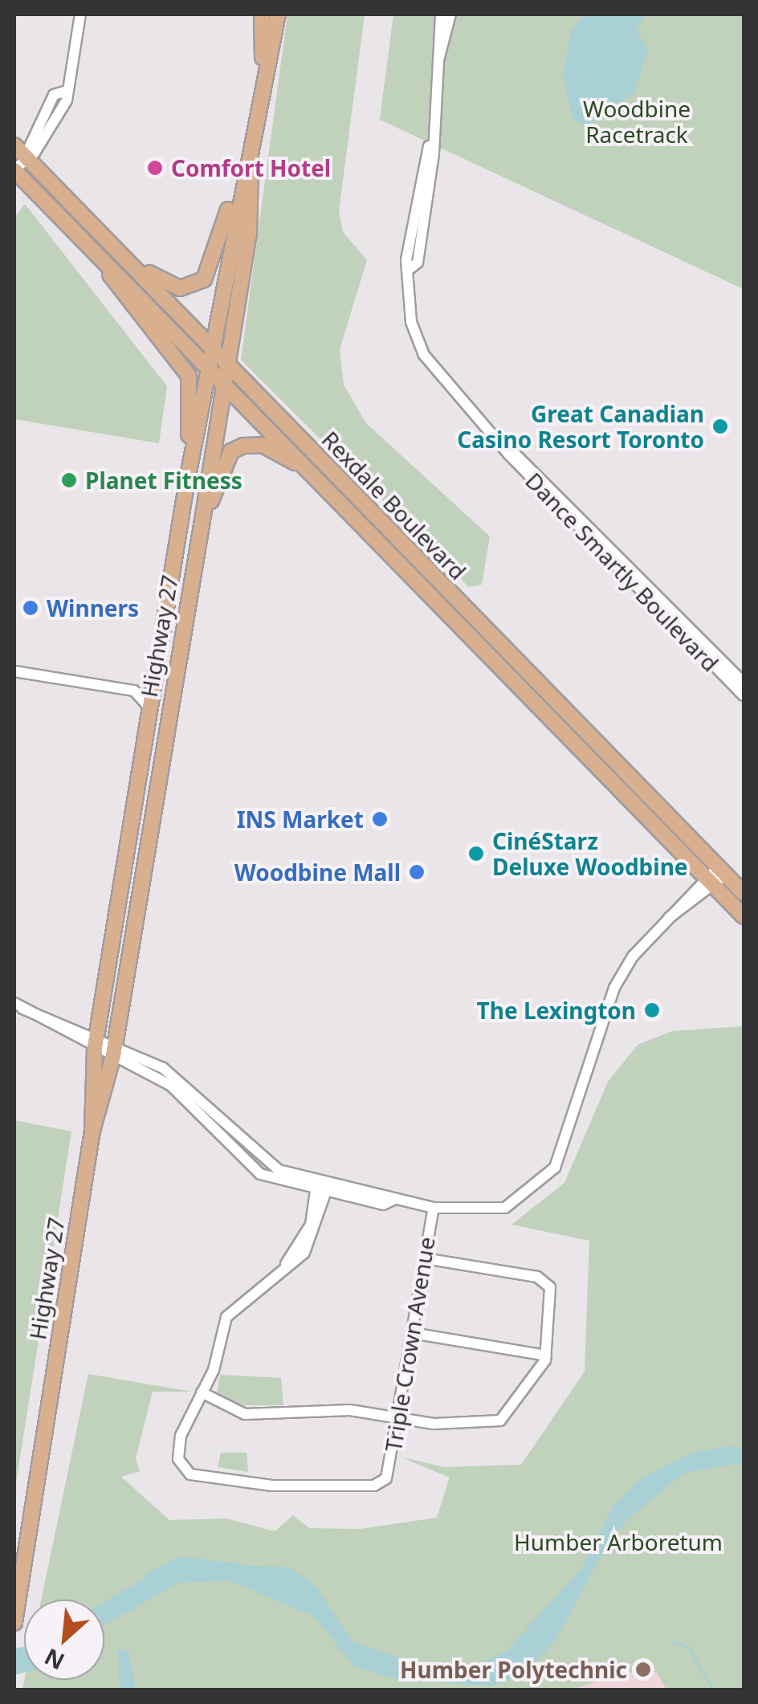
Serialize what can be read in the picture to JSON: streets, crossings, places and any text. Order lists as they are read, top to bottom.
{
  "streets": {
    "main road": ["Rexdale Boulevard", "Highway 27"],
    "street": ["Dance Smartly Boulevard", "Triple Crown Avenue"]
  },
  "crossings": [
    ["Rexdale Boulevard", "Highway 27"]
  ],
  "parks": ["Woodbine Racetrack", "Humber Arboretum"],
  "places": [
    "Comfort Hotel",
    "Great Canadian Casino Resort Toronto",
    "Planet Fitness",
    "Winners",
    "INS Market",
    "CinéStarz Deluxe Woodbine",
    "Woodbine Mall",
    "The Lexington",
    "Humber Polytechnic"
  ],
  "north": "bottom left"
}
